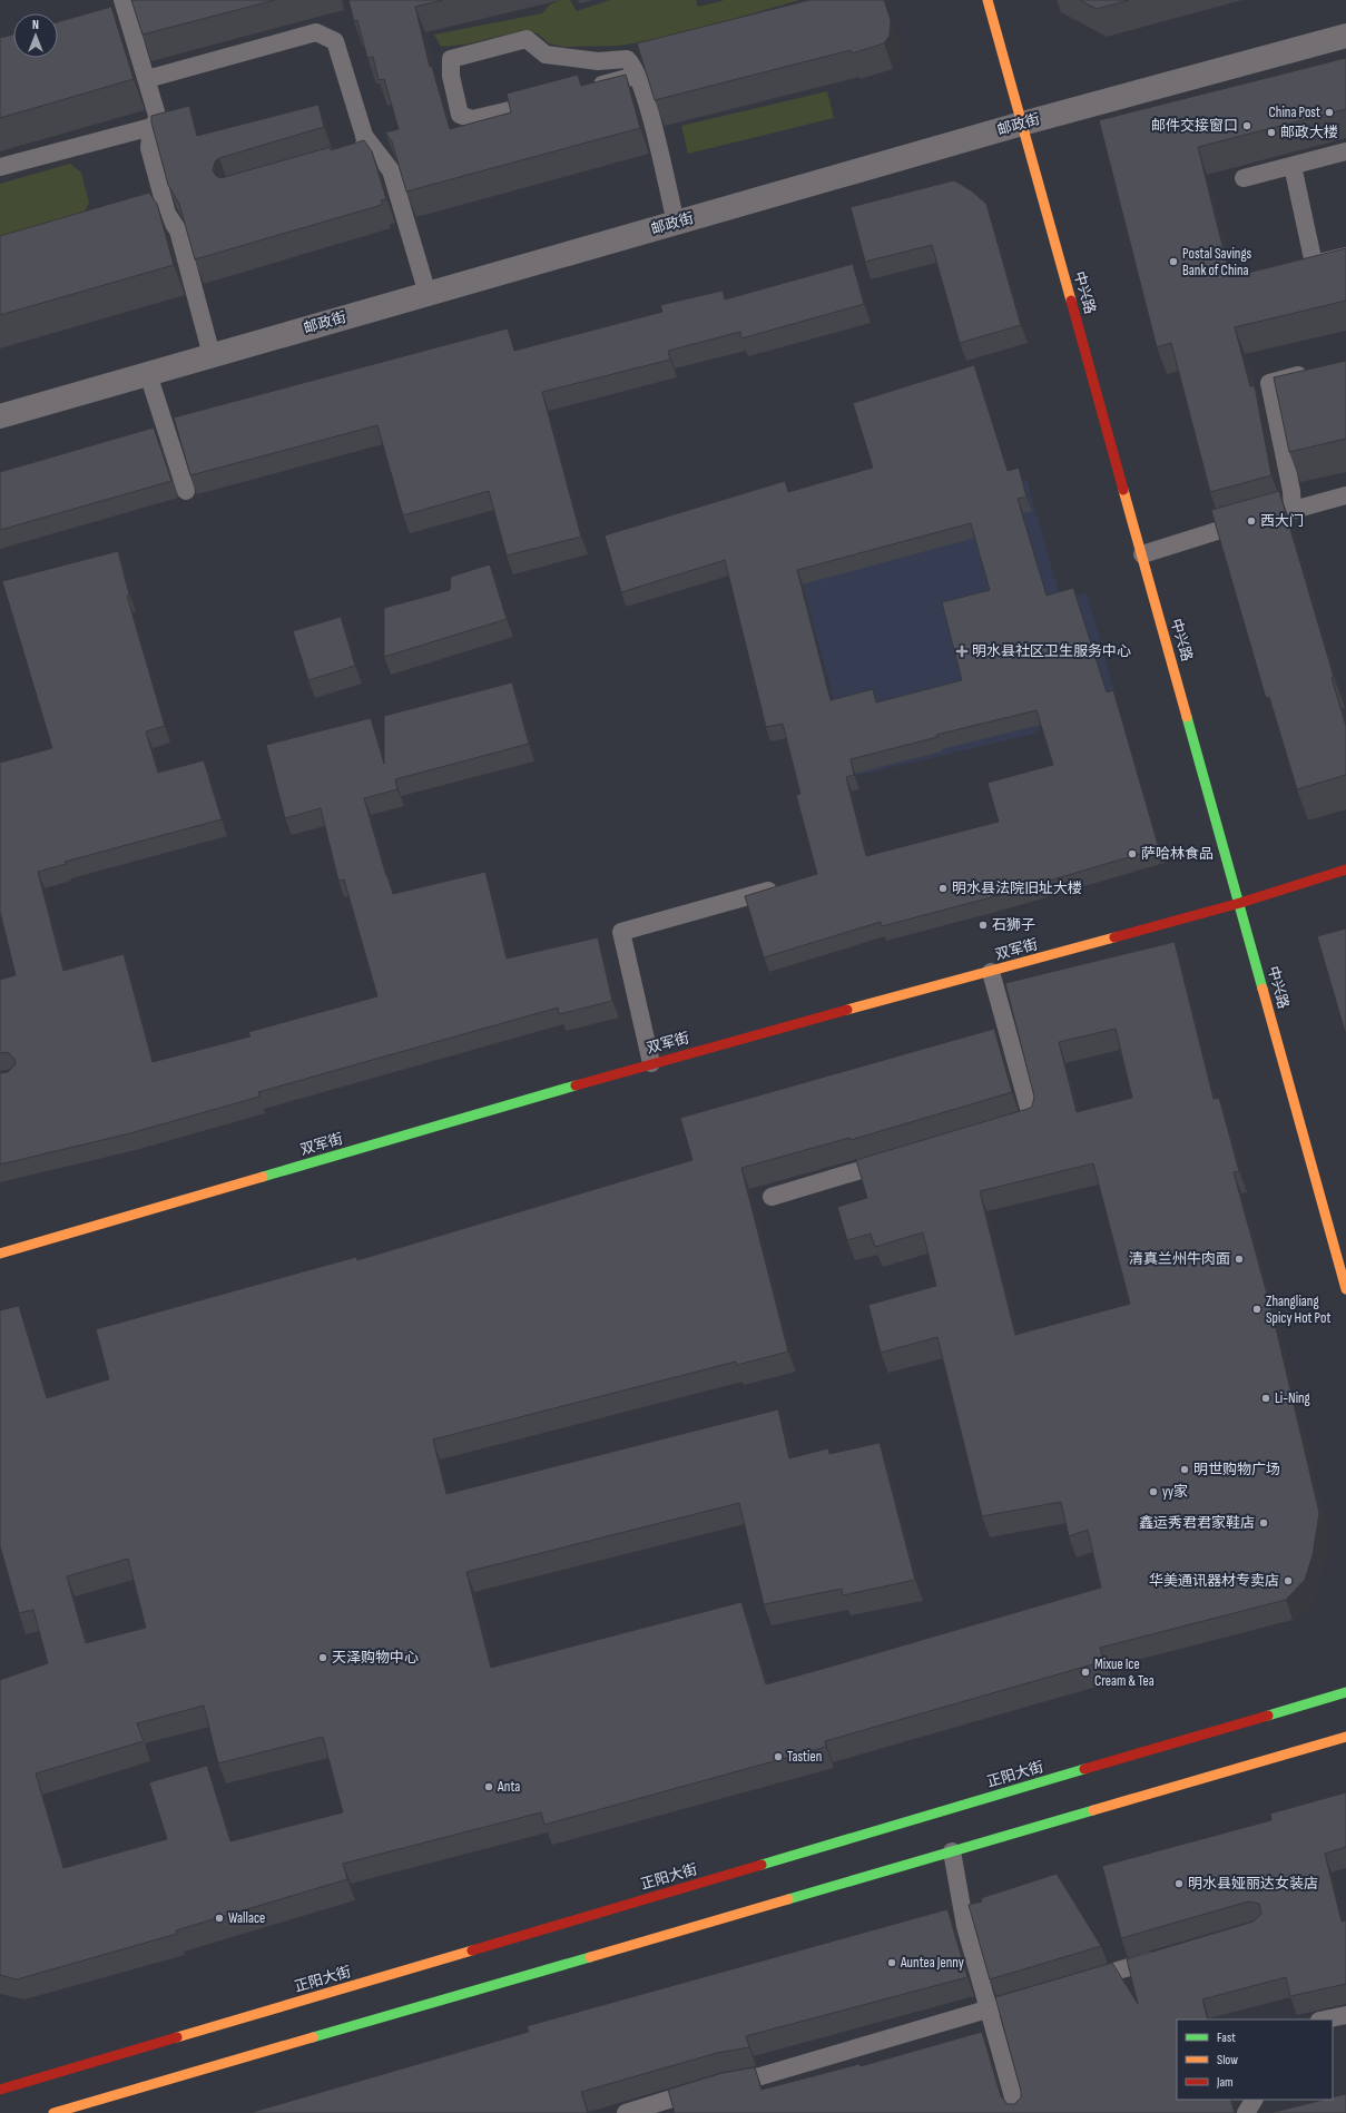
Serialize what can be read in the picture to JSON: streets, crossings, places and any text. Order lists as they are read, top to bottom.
{
  "streets": {
    "main road": ["中兴路", "双军街", "正阳大街"],
    "street": ["邮政街"]
  },
  "crossings": [
    ["邮政街", "中兴路"],
    ["中兴路", "双军街"]
  ],
  "places": {
    "other": [
      "China Post",
      "邮件交接窗口",
      "邮政大楼",
      "Postal Savings Bank of China",
      "西大门",
      "萨哈林食品",
      "明水县法院旧址大楼",
      "石狮子",
      "清真兰州牛肉面",
      "Zhangliang Spicy Hot Pot",
      "Li-Ning",
      "明世购物广场",
      "yy家",
      "鑫运秀君君家鞋店",
      "华美通讯器材专卖店",
      "天泽购物中心",
      "Mixue Ice Cream & Tea",
      "Tastien",
      "Anta",
      "明水县娅丽达女装店",
      "Wallace",
      "Auntea Jenny"
    ],
    "health": ["明水县社区卫生服务中心"]
  },
  "legend": ["Fast", "Slow", "Jam"],
  "north": "top"
}
